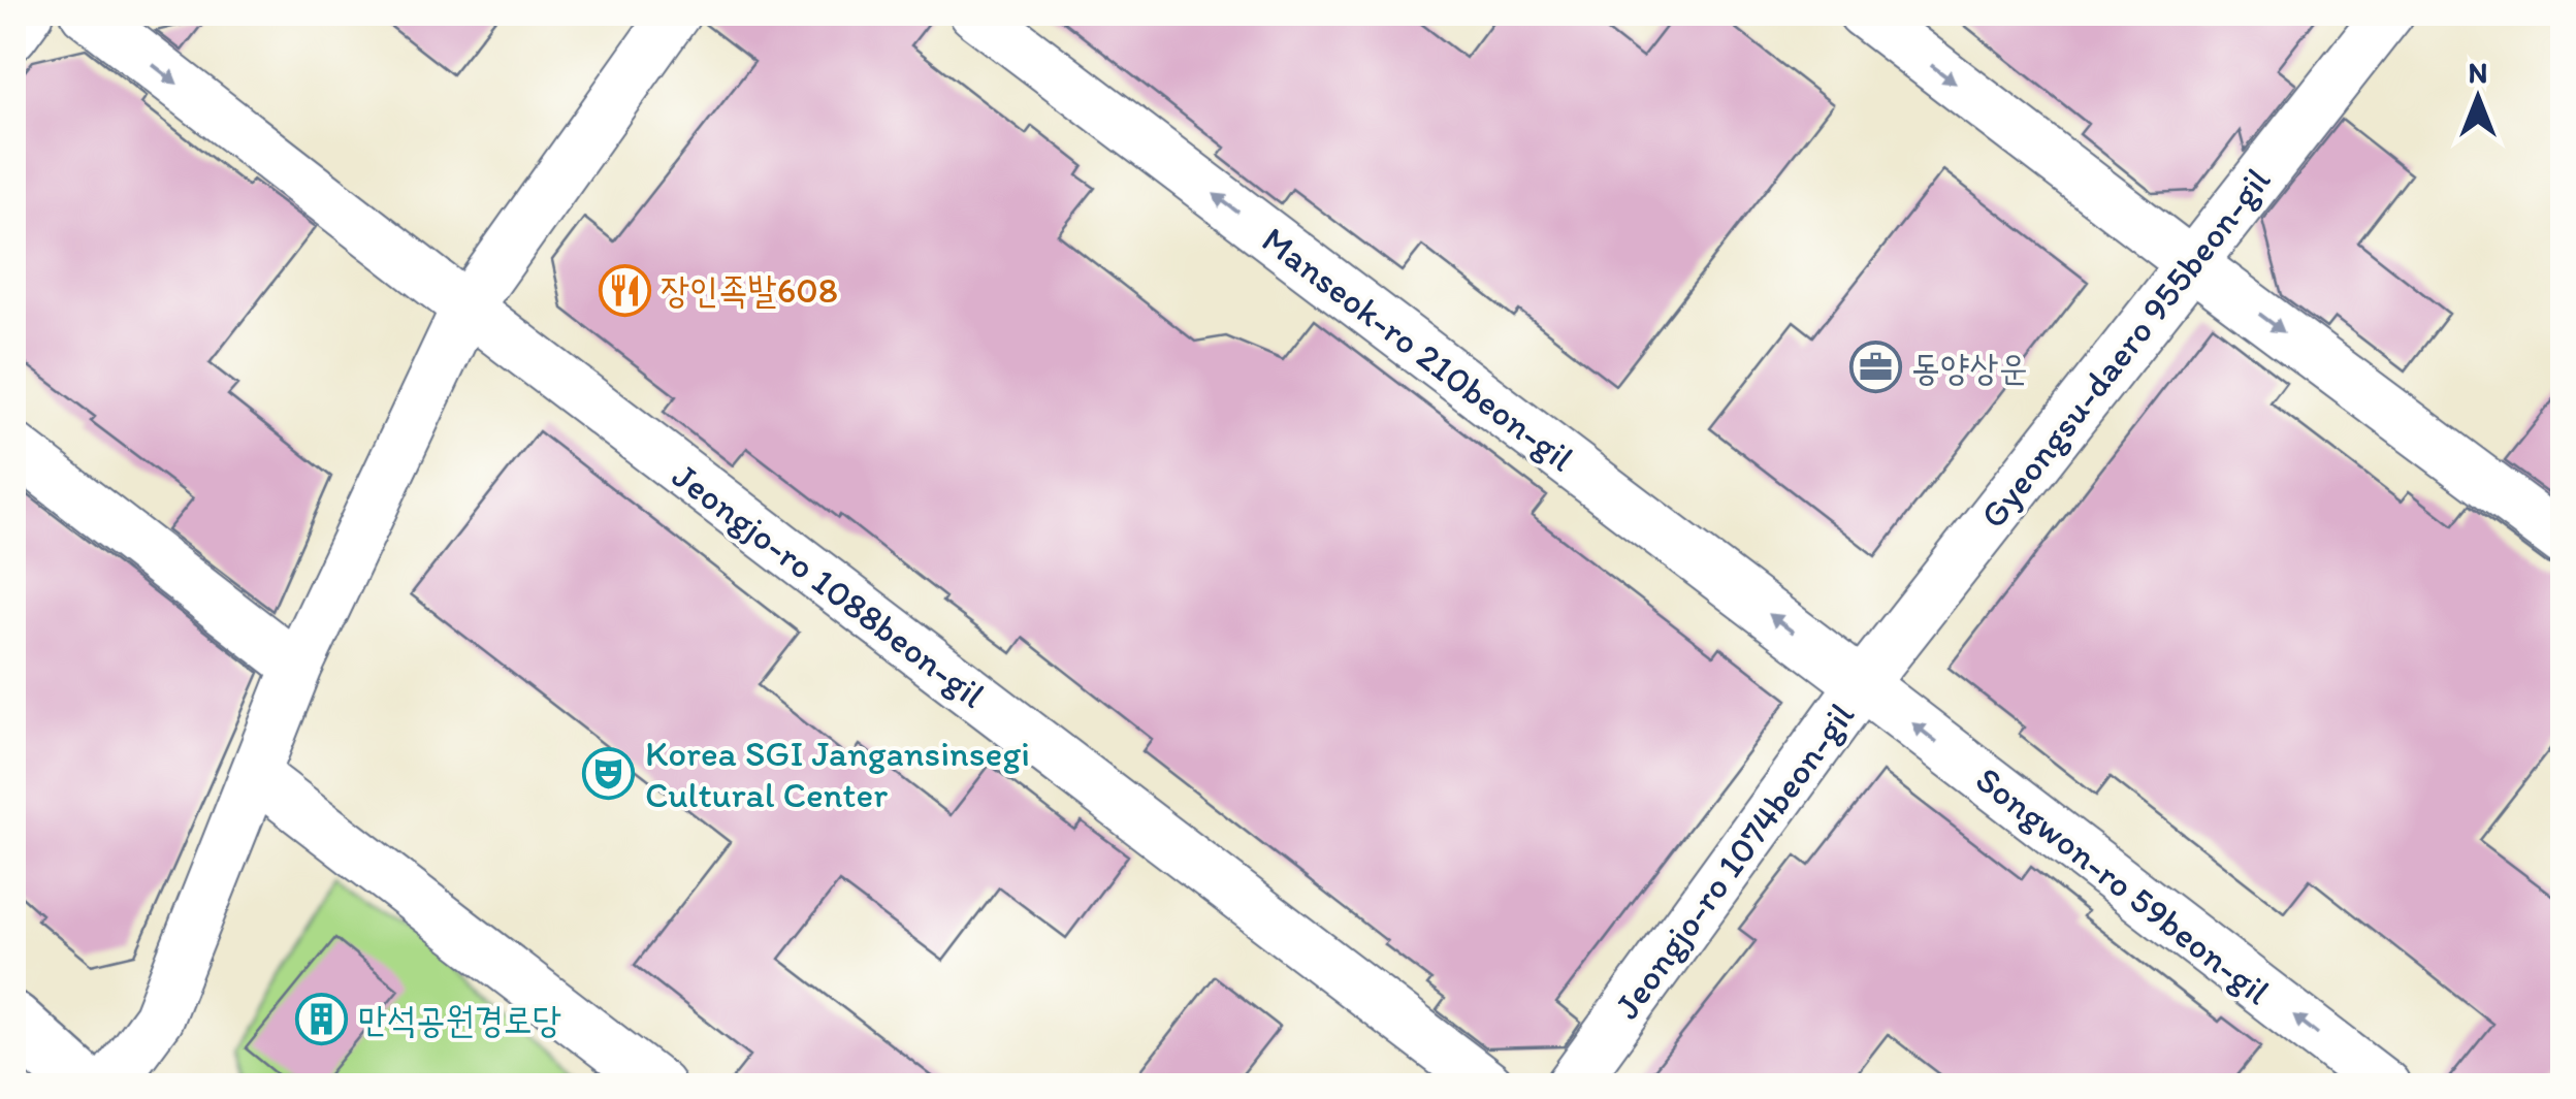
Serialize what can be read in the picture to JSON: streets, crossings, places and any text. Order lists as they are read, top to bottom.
{
  "streets": {
    "street": [
      "Gyeongsu-daero 955beon-gil",
      "Manseok-ro 210beon-gil",
      "Jeongjo-ro 1088beon-gil",
      "Jeongjo-ro 1074beon-gil",
      "Songwon-ro 59beon-gil"
    ]
  },
  "crossings": [
    ["Gyeongsu-daero 955beon-gil", "Manseok-ro 210beon-gil"],
    ["Gyeongsu-daero 955beon-gil", "Jeongjo-ro 1074beon-gil"],
    ["Gyeongsu-daero 955beon-gil", "Songwon-ro 59beon-gil"],
    ["Manseok-ro 210beon-gil", "Jeongjo-ro 1074beon-gil"],
    ["Manseok-ro 210beon-gil", "Songwon-ro 59beon-gil"],
    ["Jeongjo-ro 1074beon-gil", "Songwon-ro 59beon-gil"]
  ],
  "one_way": ["Manseok-ro 210beon-gil", "Songwon-ro 59beon-gil"],
  "places": {
    "restaurant": ["장인족발608"],
    "office": ["동양상운"],
    "theatre": ["Korea SGI Jangansinsegi Cultural Center"],
    "building": ["만석공원경로당"]
  },
  "north": "top"
}
